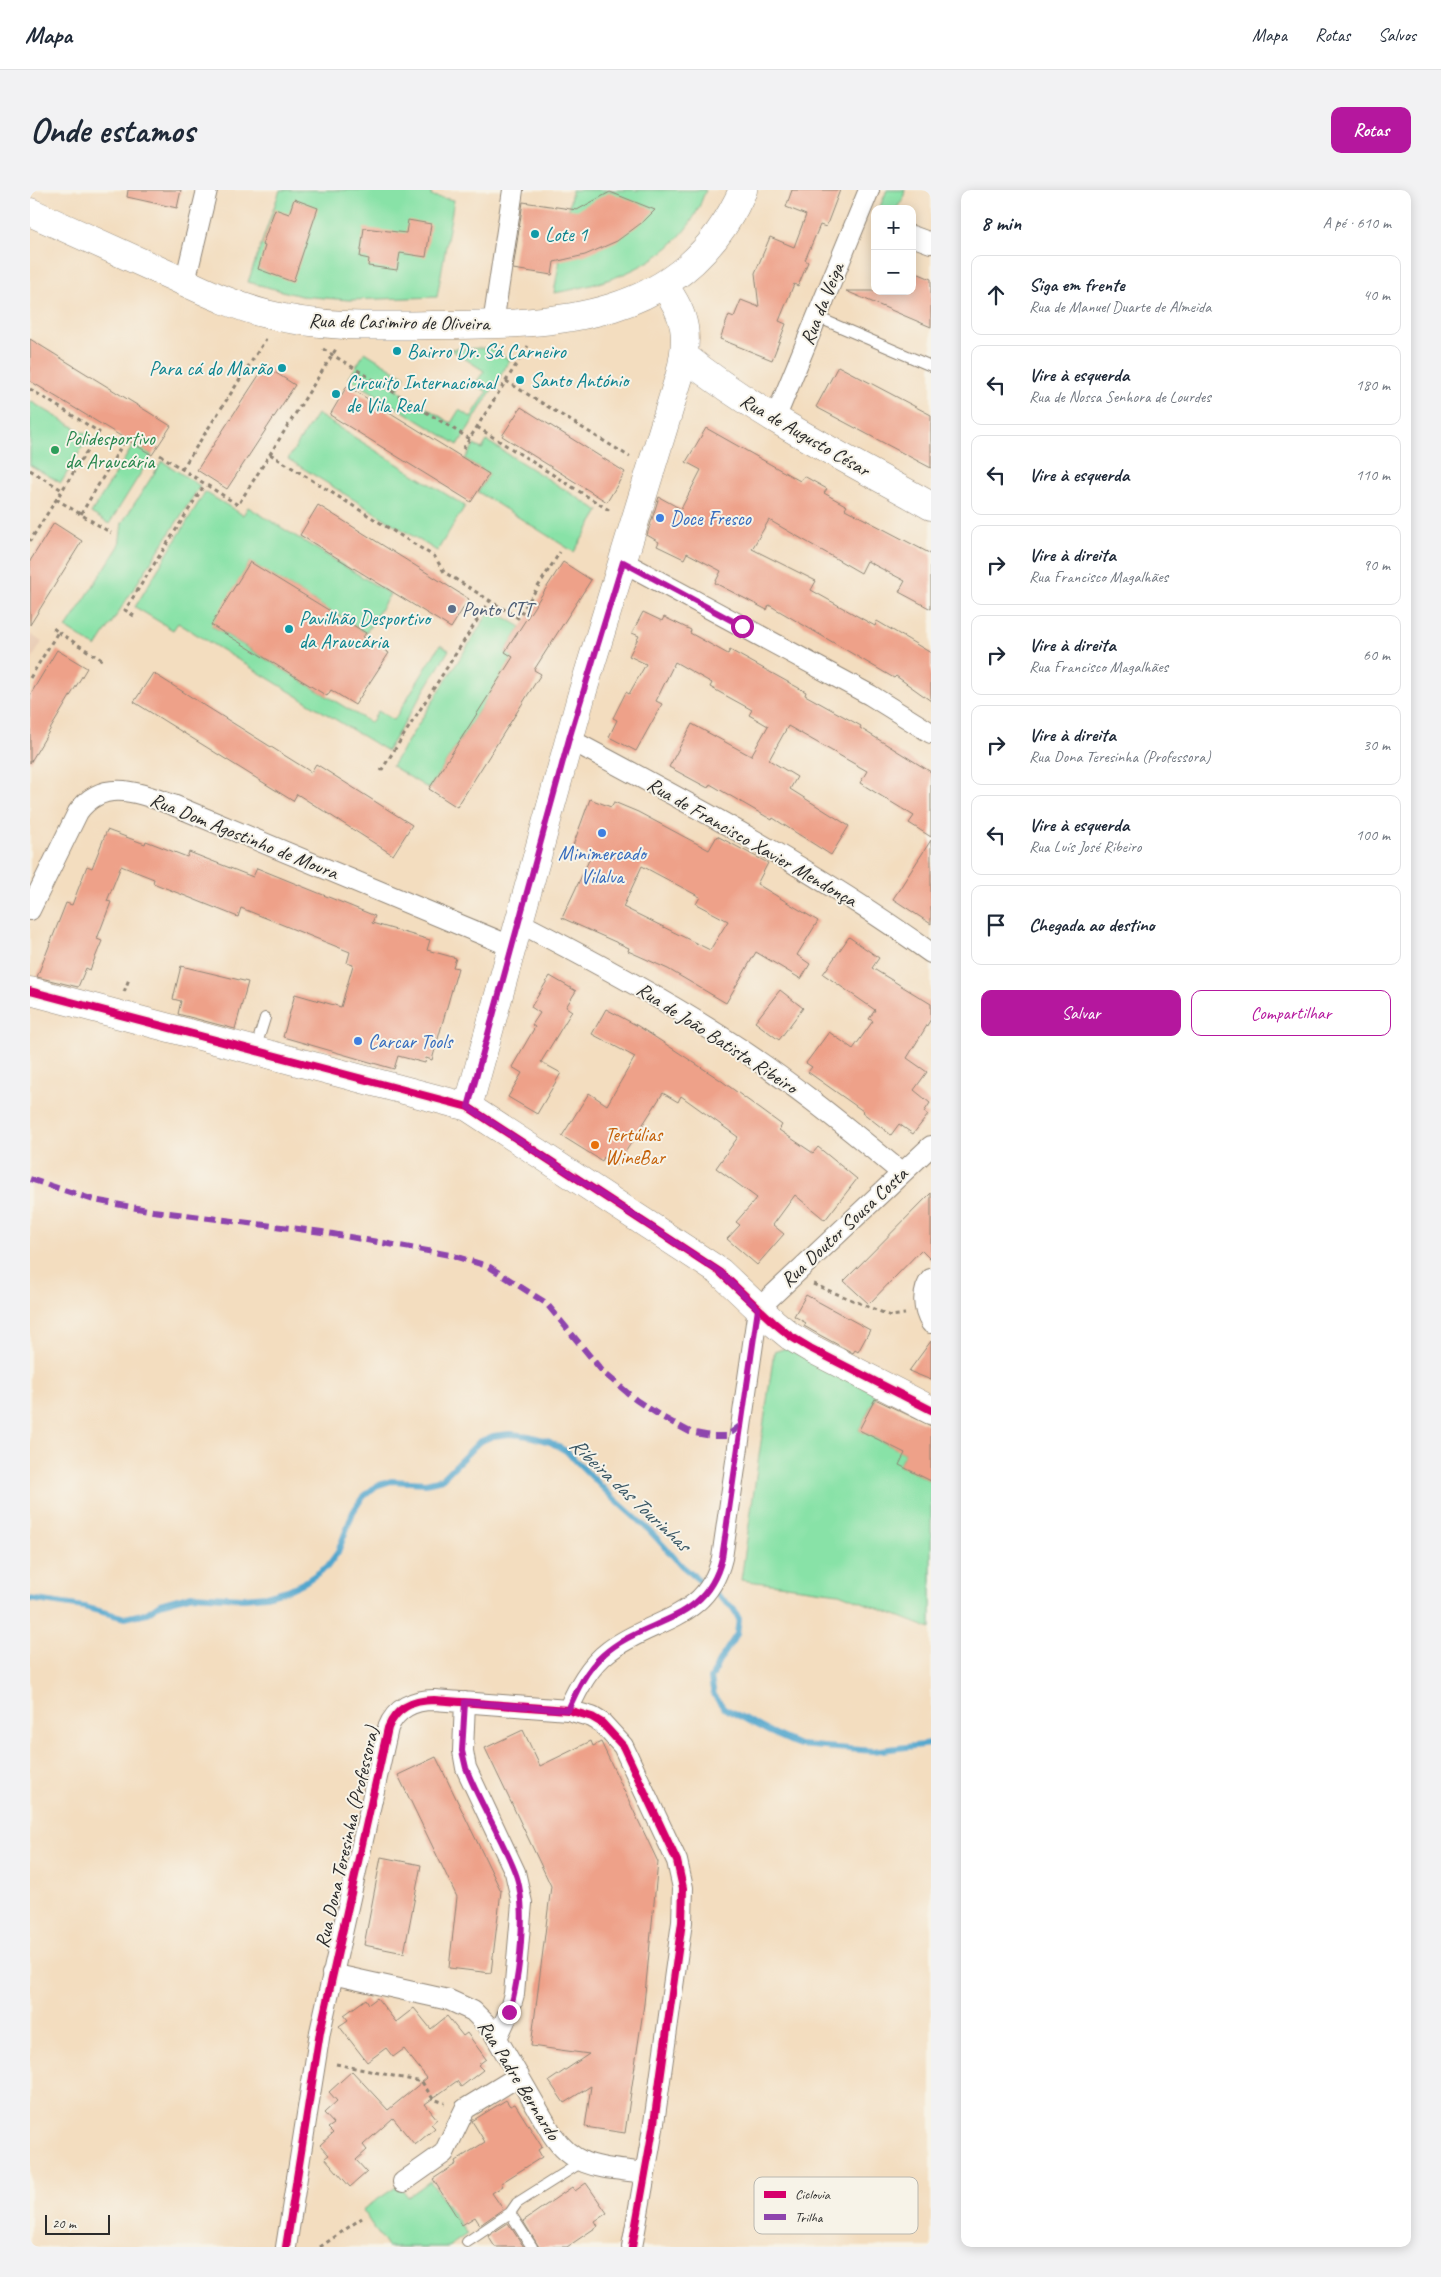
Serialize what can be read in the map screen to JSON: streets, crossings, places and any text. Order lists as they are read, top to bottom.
{
  "streets": {
    "street": [
      "Rua da Veiga",
      "Rua de Casimiro de Oliveira",
      "Rua de Augusto César",
      "Rua Dom Agostinho de Moura",
      "Rua de Francisco Xavier Mendonça",
      "Rua de João Batista Ribeiro",
      "Rua Doutor Sousa Costa",
      "Rua Dona Teresinha (Professora)",
      "Rua Padre Bernardo"
    ]
  },
  "crossings": [
    ["Rua da Veiga", "Rua de Augusto César"],
    ["Rua Dom Agostinho de Moura", "Rua de João Batista Ribeiro"],
    ["Rua de João Batista Ribeiro", "Rua Doutor Sousa Costa"],
    ["Rua Dona Teresinha (Professora)", "Rua Padre Bernardo"]
  ],
  "water": ["Ribeira das Tourinhas"],
  "places": [
    "Lote 1",
    "Bairro Dr. Sá Carneiro",
    "Para cá do Marão",
    "Santo António",
    "Circuito Internacional de Vila Real",
    "Polidesportivo da Araucária",
    "Doce Fresco",
    "Ponto CTT",
    "Pavilhão Desportivo da Araucária",
    "Minimercado Vilalva",
    "Carcar Tools",
    "Tertúlias WineBar"
  ],
  "legend": ["Ciclovia", "Trilha"],
  "scale_bar": "20 m",
  "page": {
    "header": "Mapa",
    "nav": ["Mapa", "Rotas", "Salvos"],
    "buttons": [
      "Rotas",
      ["Salvar", "Compartilhar"]
    ],
    "title": "Onde estamos",
    "heading": ["8 min", "A pé · 610 m"],
    "map_buttons": ["+", "−"],
    "list": [
      ["Siga em frente", "Rua de Manuel Duarte de Almeida", "40 m"],
      ["Vire à esquerda", "Rua de Nossa Senhora de Lourdes", "180 m"],
      ["Vire à esquerda", "110 m"],
      ["Vire à direita", "Rua Francisco Magalhães", "90 m"],
      ["Vire à direita", "Rua Francisco Magalhães", "60 m"],
      ["Vire à direita", "Rua Dona Teresinha (Professora)", "30 m"],
      ["Vire à esquerda", "Rua Luís José Ribeiro", "100 m"],
      "Chegada ao destino"
    ],
    "scale": "20 m"
  }
}
